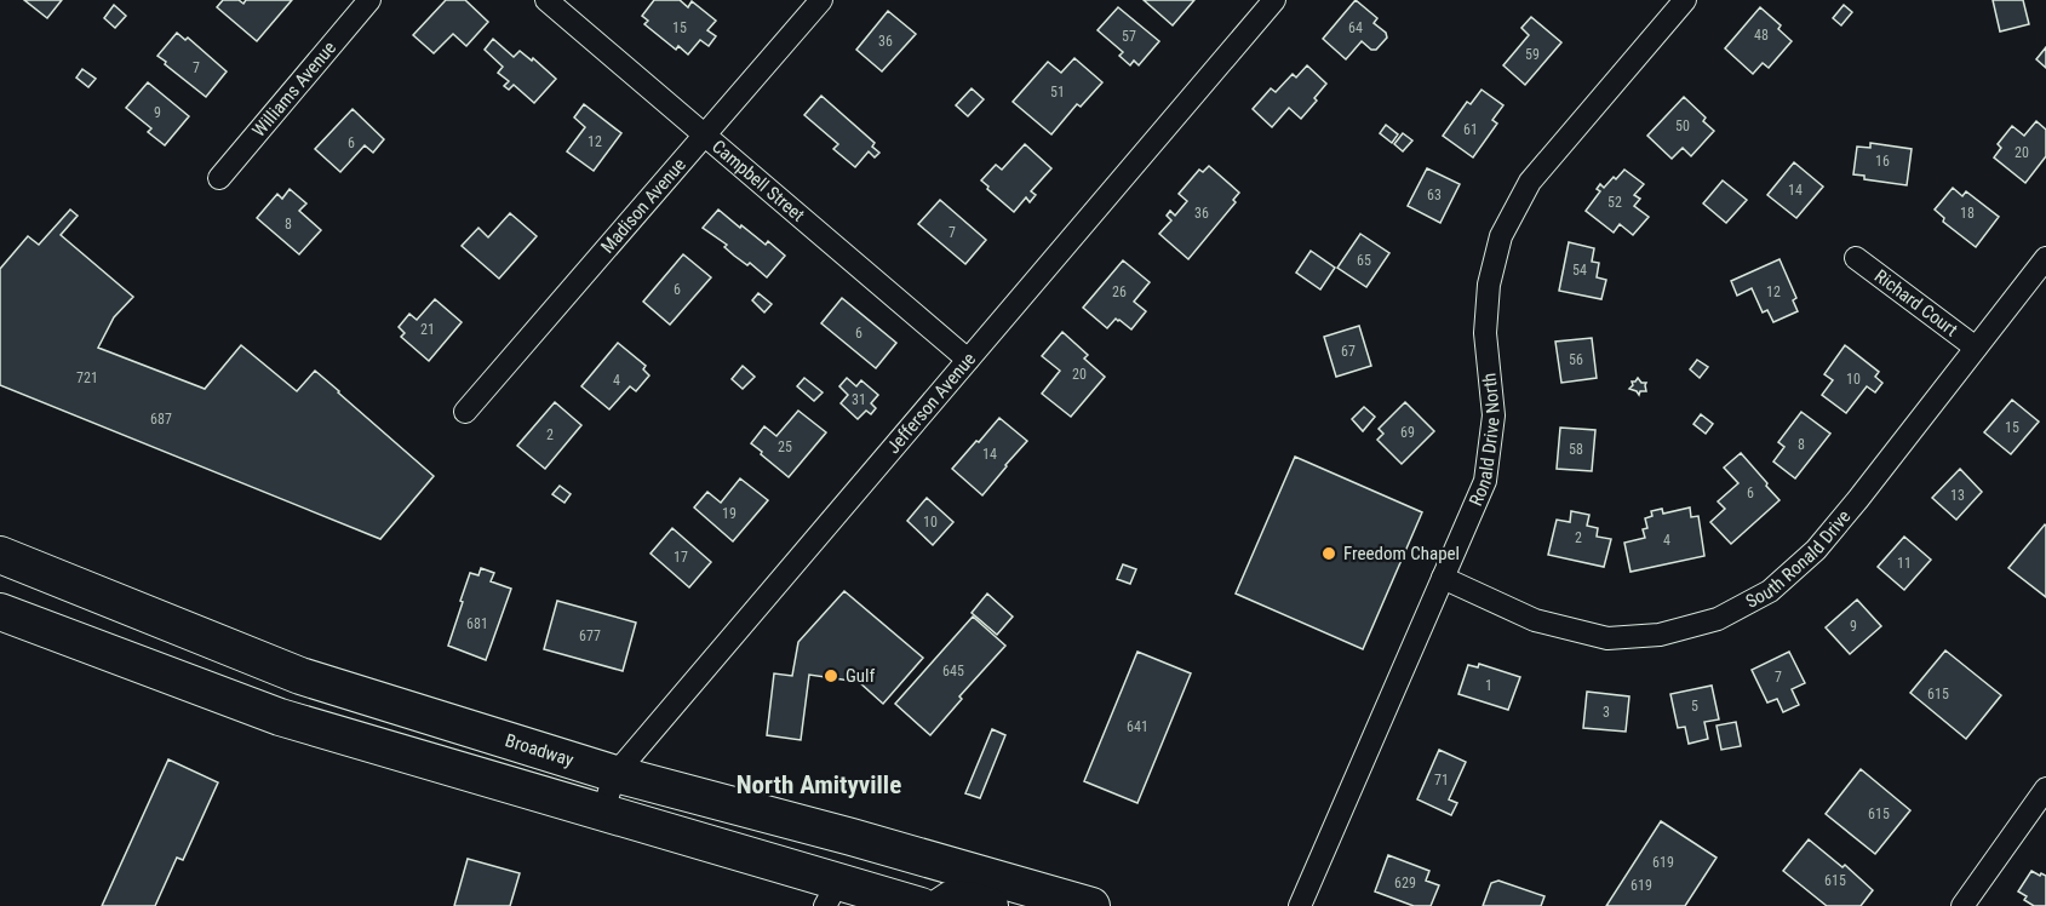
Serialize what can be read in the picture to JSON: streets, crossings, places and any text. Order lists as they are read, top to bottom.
{
  "streets": {
    "main road": ["Broadway"],
    "street": [
      "Williams Avenue",
      "Campbell Street",
      "Madison Avenue",
      "Richard Court",
      "Jefferson Avenue",
      "Ronald Drive North",
      "South Ronald Drive"
    ]
  },
  "crossings": [
    ["Campbell Street", "Madison Avenue"],
    ["Campbell Street", "Jefferson Avenue"],
    ["Richard Court", "South Ronald Drive"],
    ["Jefferson Avenue", "Broadway"],
    ["Ronald Drive North", "South Ronald Drive"]
  ],
  "districts": ["North Amityville"],
  "places": ["Freedom Chapel", "Gulf"],
  "house_numbers": [
    "15",
    "64",
    "48",
    "57",
    "36",
    "59",
    "7",
    "51",
    "9",
    "50",
    "61",
    "12",
    "6",
    "20",
    "16",
    "14",
    "63",
    "52",
    "36",
    "18",
    "8",
    "7",
    "65",
    "54",
    "6",
    "26",
    "12",
    "21",
    "6",
    "67",
    "56",
    "20",
    "721",
    "10",
    "4",
    "31",
    "687",
    "15",
    "69",
    "2",
    "8",
    "25",
    "58",
    "14",
    "6",
    "13",
    "19",
    "10",
    "2",
    "4",
    "17",
    "11",
    "681",
    "9",
    "677",
    "645",
    "7",
    "1",
    "615",
    "5",
    "3",
    "641",
    "71",
    "615",
    "619",
    "615",
    "629",
    "619"
  ]
}
